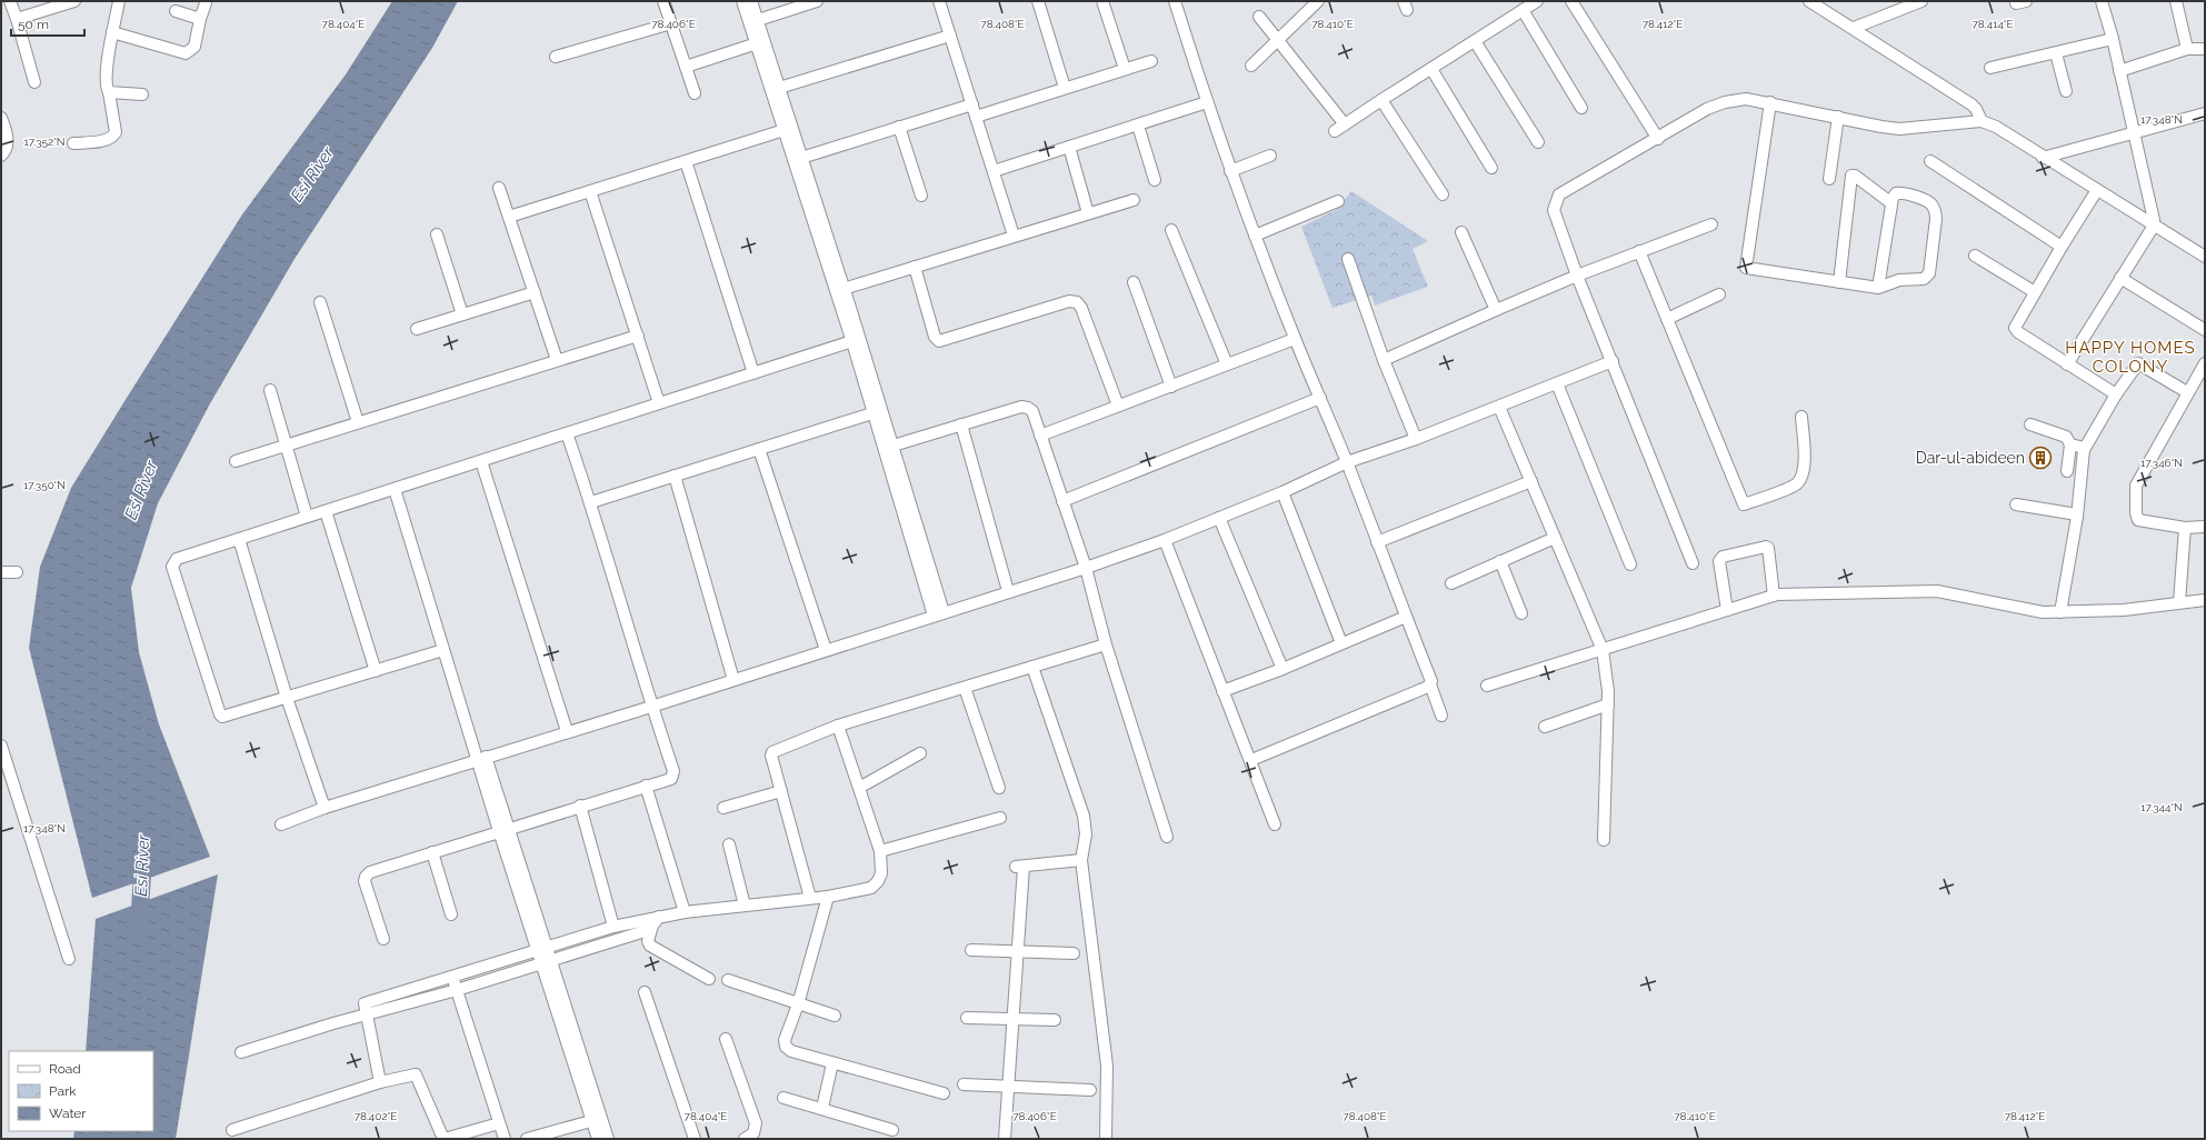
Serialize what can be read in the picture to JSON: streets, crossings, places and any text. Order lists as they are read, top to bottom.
{
  "districts": ["HAPPY HOMES COLONY"],
  "water": ["Esi River"],
  "places": {
    "building": ["Dar-ul-abideen"]
  },
  "legend": ["Road", "Park", "Water"],
  "scale_bar": "50 m",
  "coordinates": [
    "78.404°E",
    "78.406°E",
    "78.408°E",
    "78.410°E",
    "78.412°E",
    "78.414°E",
    "17.348°N",
    "17.352°N",
    "17.346°N",
    "17.350°N",
    "17.344°N",
    "78.402°E"
  ]
}
